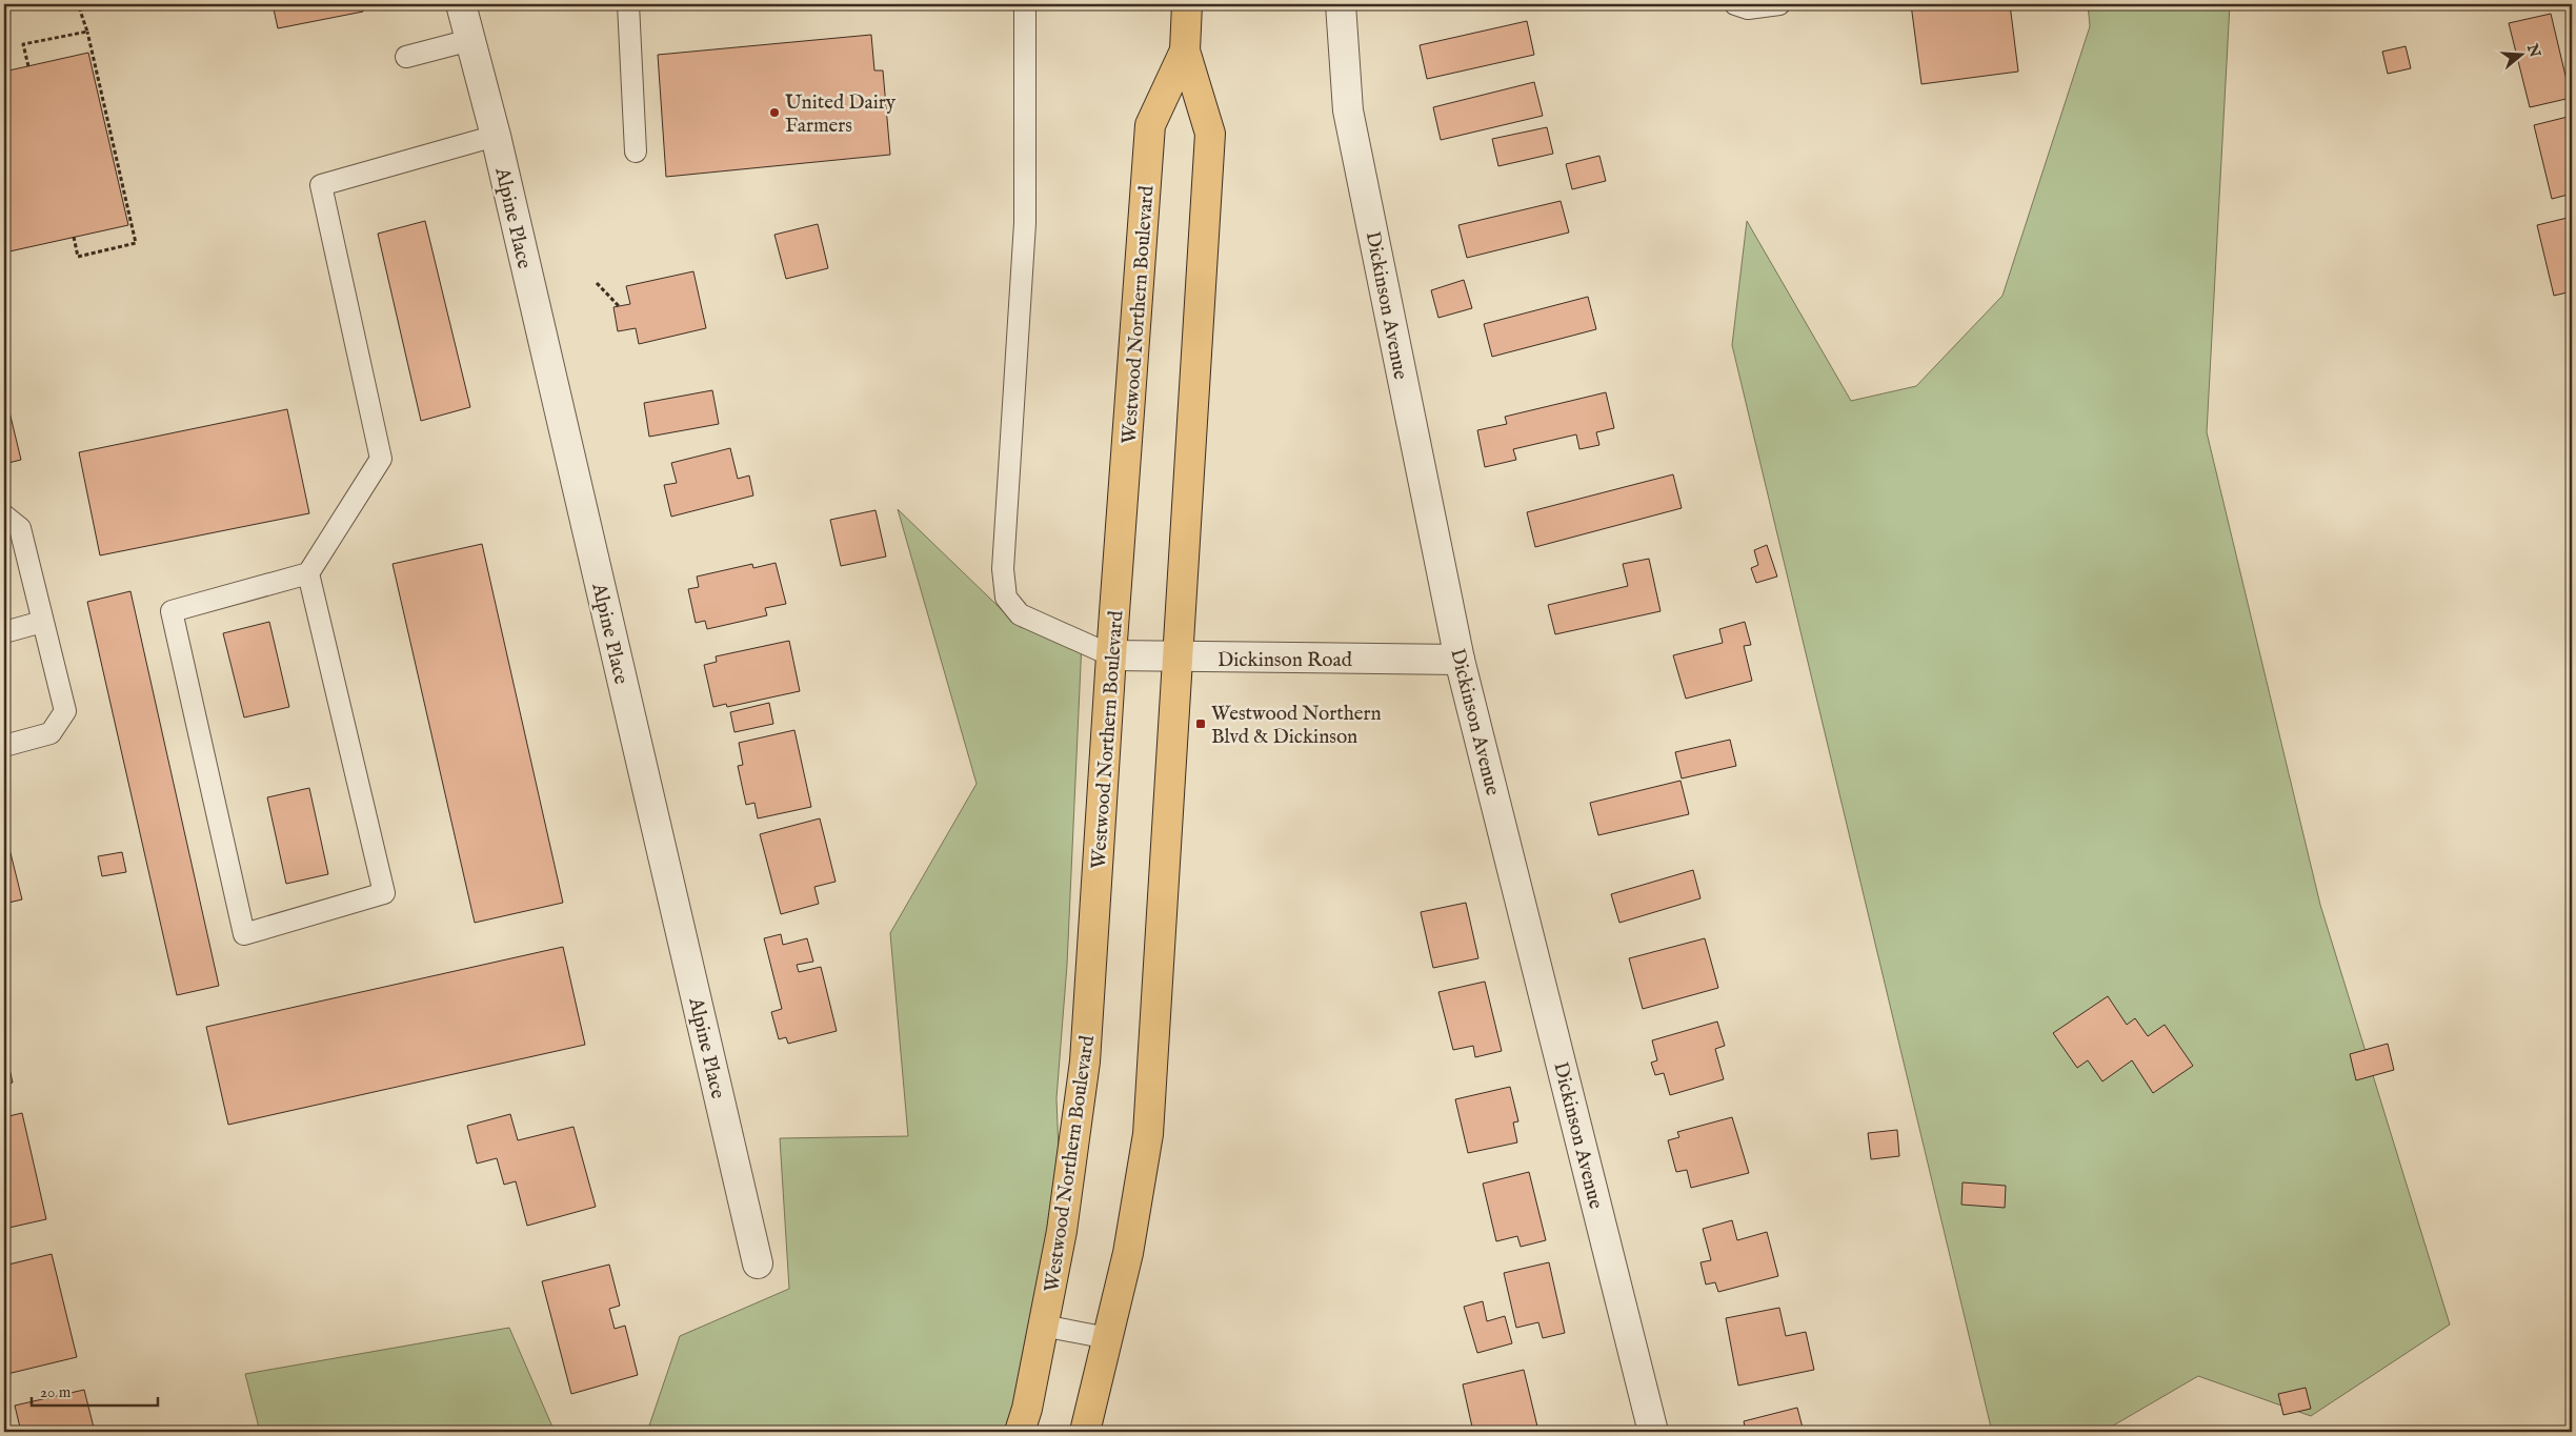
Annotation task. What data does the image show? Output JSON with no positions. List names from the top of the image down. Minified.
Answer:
{"streets":{"main road":["Westwood Northern Boulevard"],"street":["Alpine Place","Dickinson Avenue","Dickinson Road"]},"crossings":[["Dickinson Avenue","Dickinson Road"],["Westwood Northern Boulevard","Dickinson Road"]],"places":{"other":["United Dairy Farmers"],"transit":["Westwood Northern Blvd & Dickinson"]},"scale_bar":"20 m","north":"right"}
